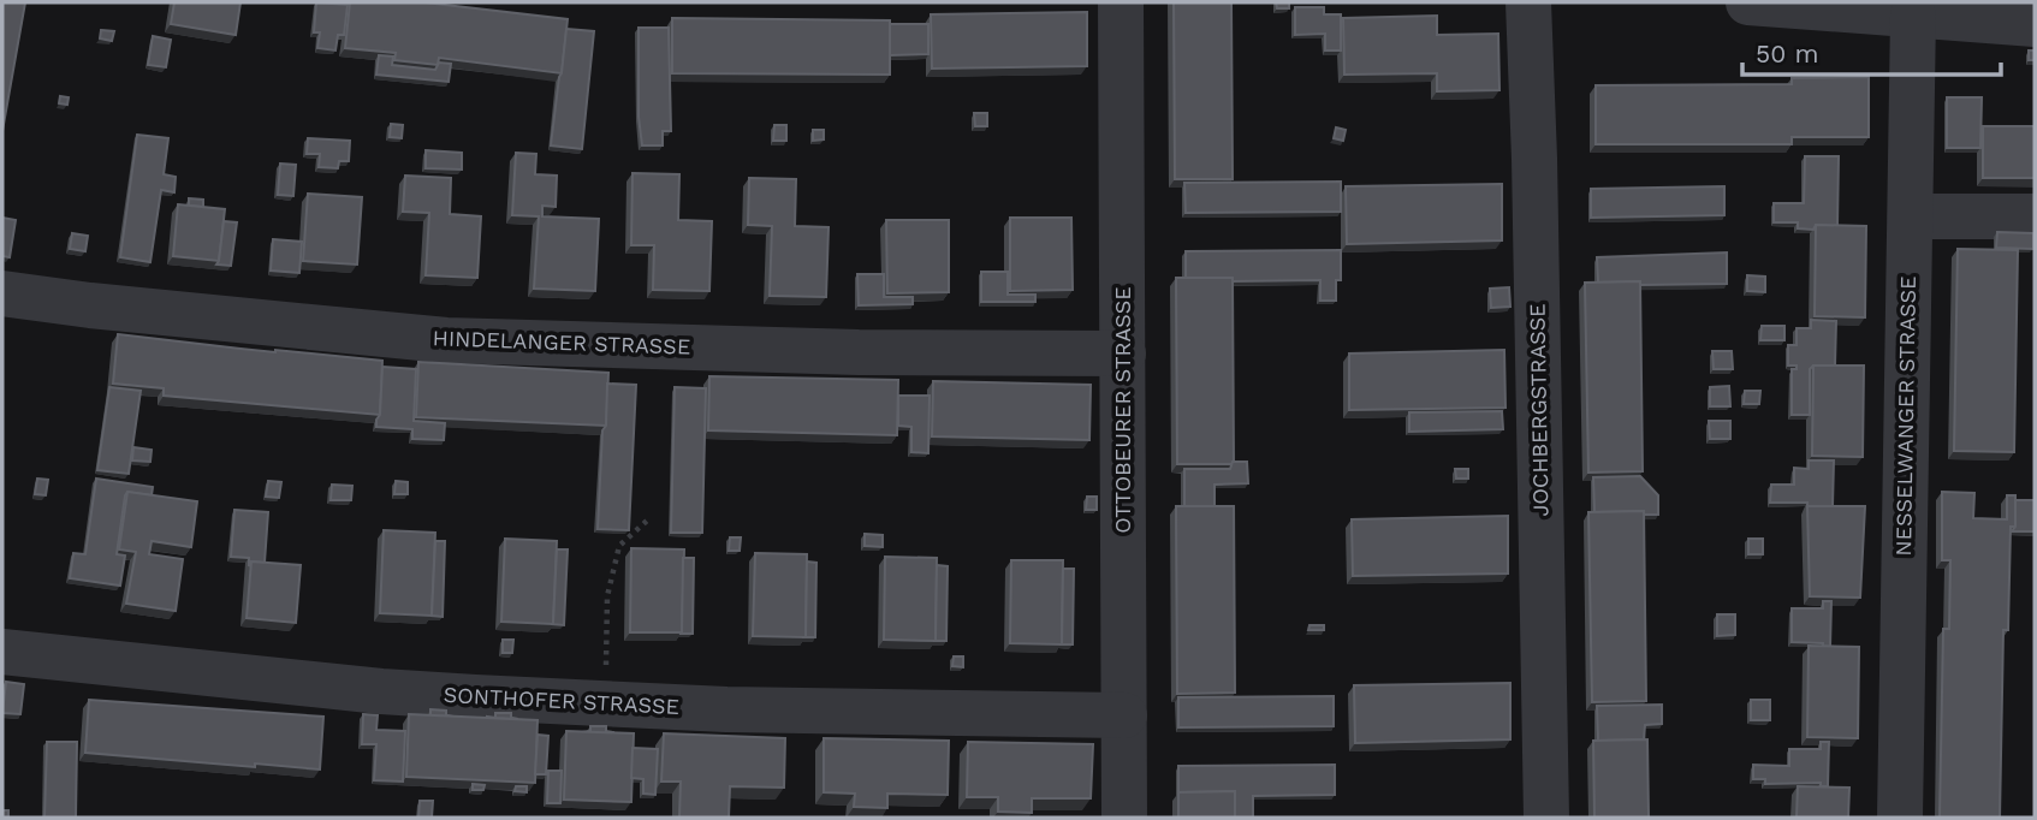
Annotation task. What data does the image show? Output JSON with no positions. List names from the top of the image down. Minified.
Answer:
{"streets":{"street":["HINDELANGER STRASSE","OTTOBEURER STRASSE","JOCHBERGSTRASSE","NESSELWANGER STRASSE","SONTHOFER STRASSE"]},"crossings":[["HINDELANGER STRASSE","OTTOBEURER STRASSE"],["OTTOBEURER STRASSE","SONTHOFER STRASSE"]],"scale_bar":"50 m"}
